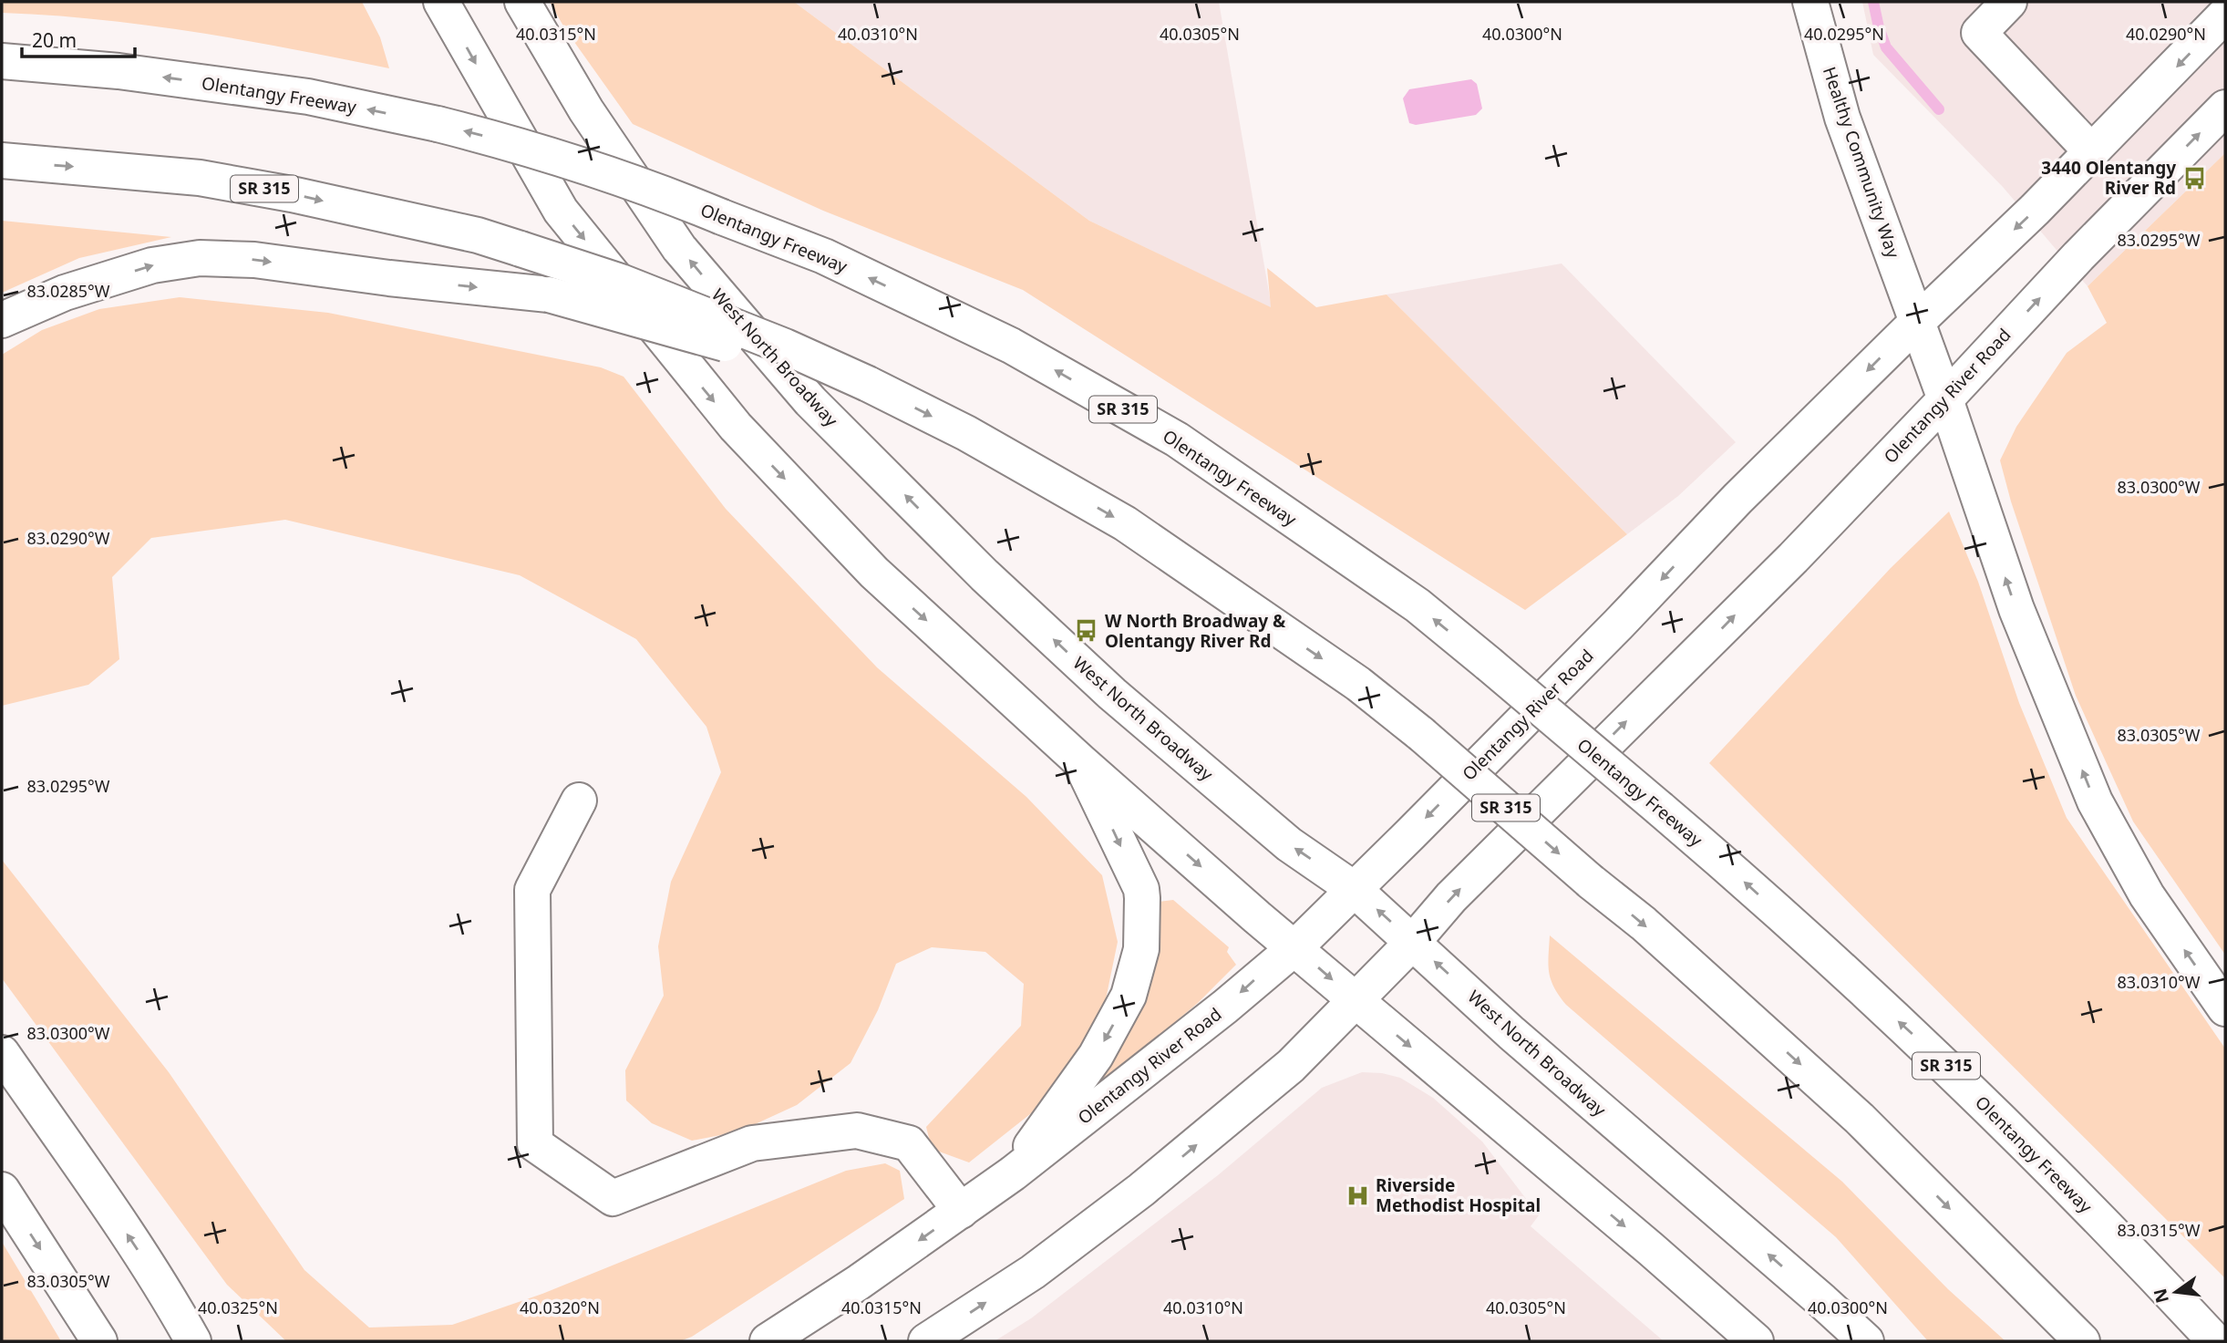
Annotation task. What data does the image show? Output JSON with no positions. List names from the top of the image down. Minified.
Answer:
{"streets":{"main road":["Olentangy Freeway","Healthy Community Way","SR 315","West North Broadway","Olentangy River Road"]},"crossings":[["Healthy Community Way","Olentangy River Road"],["West North Broadway","Olentangy River Road"]],"one_way":["Healthy Community Way"],"places":{"bus stop":["3440 Olentangy River Rd","W North Broadway & Olentangy River Rd"],"hospital":["Riverside Methodist Hospital"]},"scale_bar":"20 m","north":"left","coordinates":["40.0315°N","40.0310°N","40.0305°N","40.0300°N","40.0290°N","40.0295°N","83.0295°W","83.0285°W","83.0300°W","83.0290°W","83.0305°W","83.0310°W","83.0315°W","40.0325°N","40.0320°N"]}
